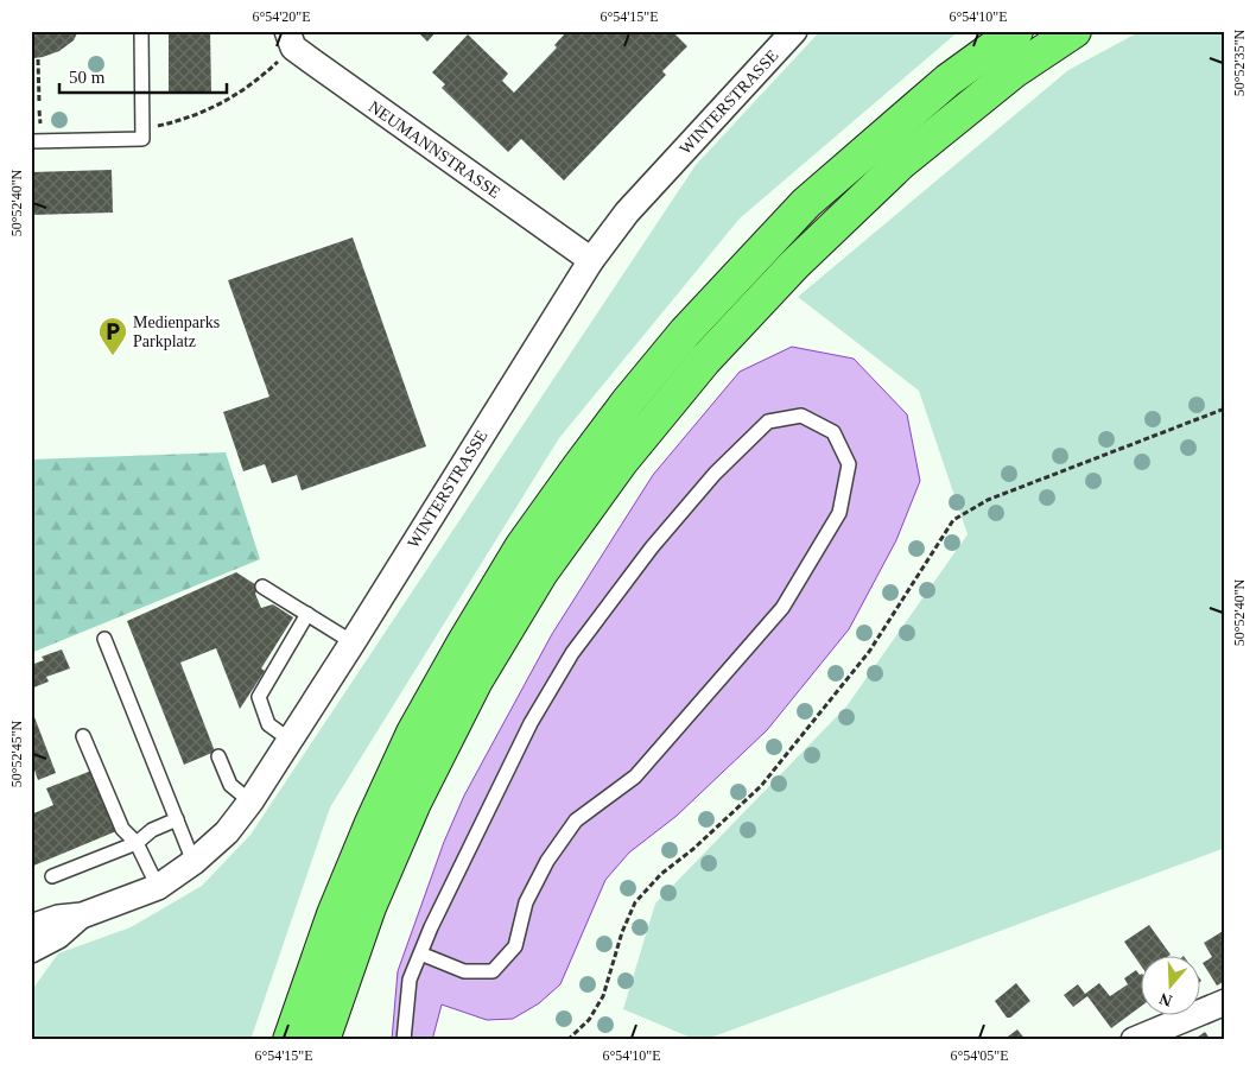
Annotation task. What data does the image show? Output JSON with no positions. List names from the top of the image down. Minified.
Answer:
{"streets":{"street":["WINTERSTRASSE","NEUMANNSTRASSE"]},"crossings":[["WINTERSTRASSE","NEUMANNSTRASSE"]],"places":{"parking":["Medienparks Parkplatz"]},"scale_bar":"50 m","north":"bottom","coordinates":["6°54'20\"E","6°54'15\"E","6°54'10\"E","50°52'35\"N","50°52'40\"N","50°52'45\"N","6°54'05\"E"]}
